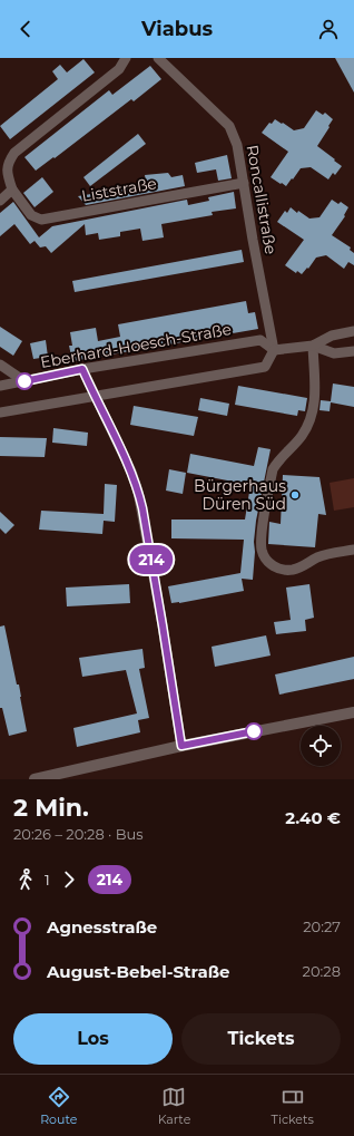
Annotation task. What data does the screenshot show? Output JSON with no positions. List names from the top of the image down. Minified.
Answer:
{"streets":{"street":["Liststraße","Roncallistraße","Eberhard-Hoesch-Straße"]},"crossings":[["Liststraße","Roncallistraße"],["Roncallistraße","Eberhard-Hoesch-Straße"]],"places":["Bürgerhaus Düren Süd"],"lines":["bus line 214"],"page":{"header":"Viabus","on_map":"214","heading":["2 Min.","20:26 – 20:28 · Bus","2.40 €"],"legs":["1","214"],"list":[{"name":"Agnesstraße","value":"20:27"},{"name":"August-Bebel-Straße","value":"20:28"}],"buttons":["Los","Tickets"],"tabs":["Route","Karte","Tickets"]}}
